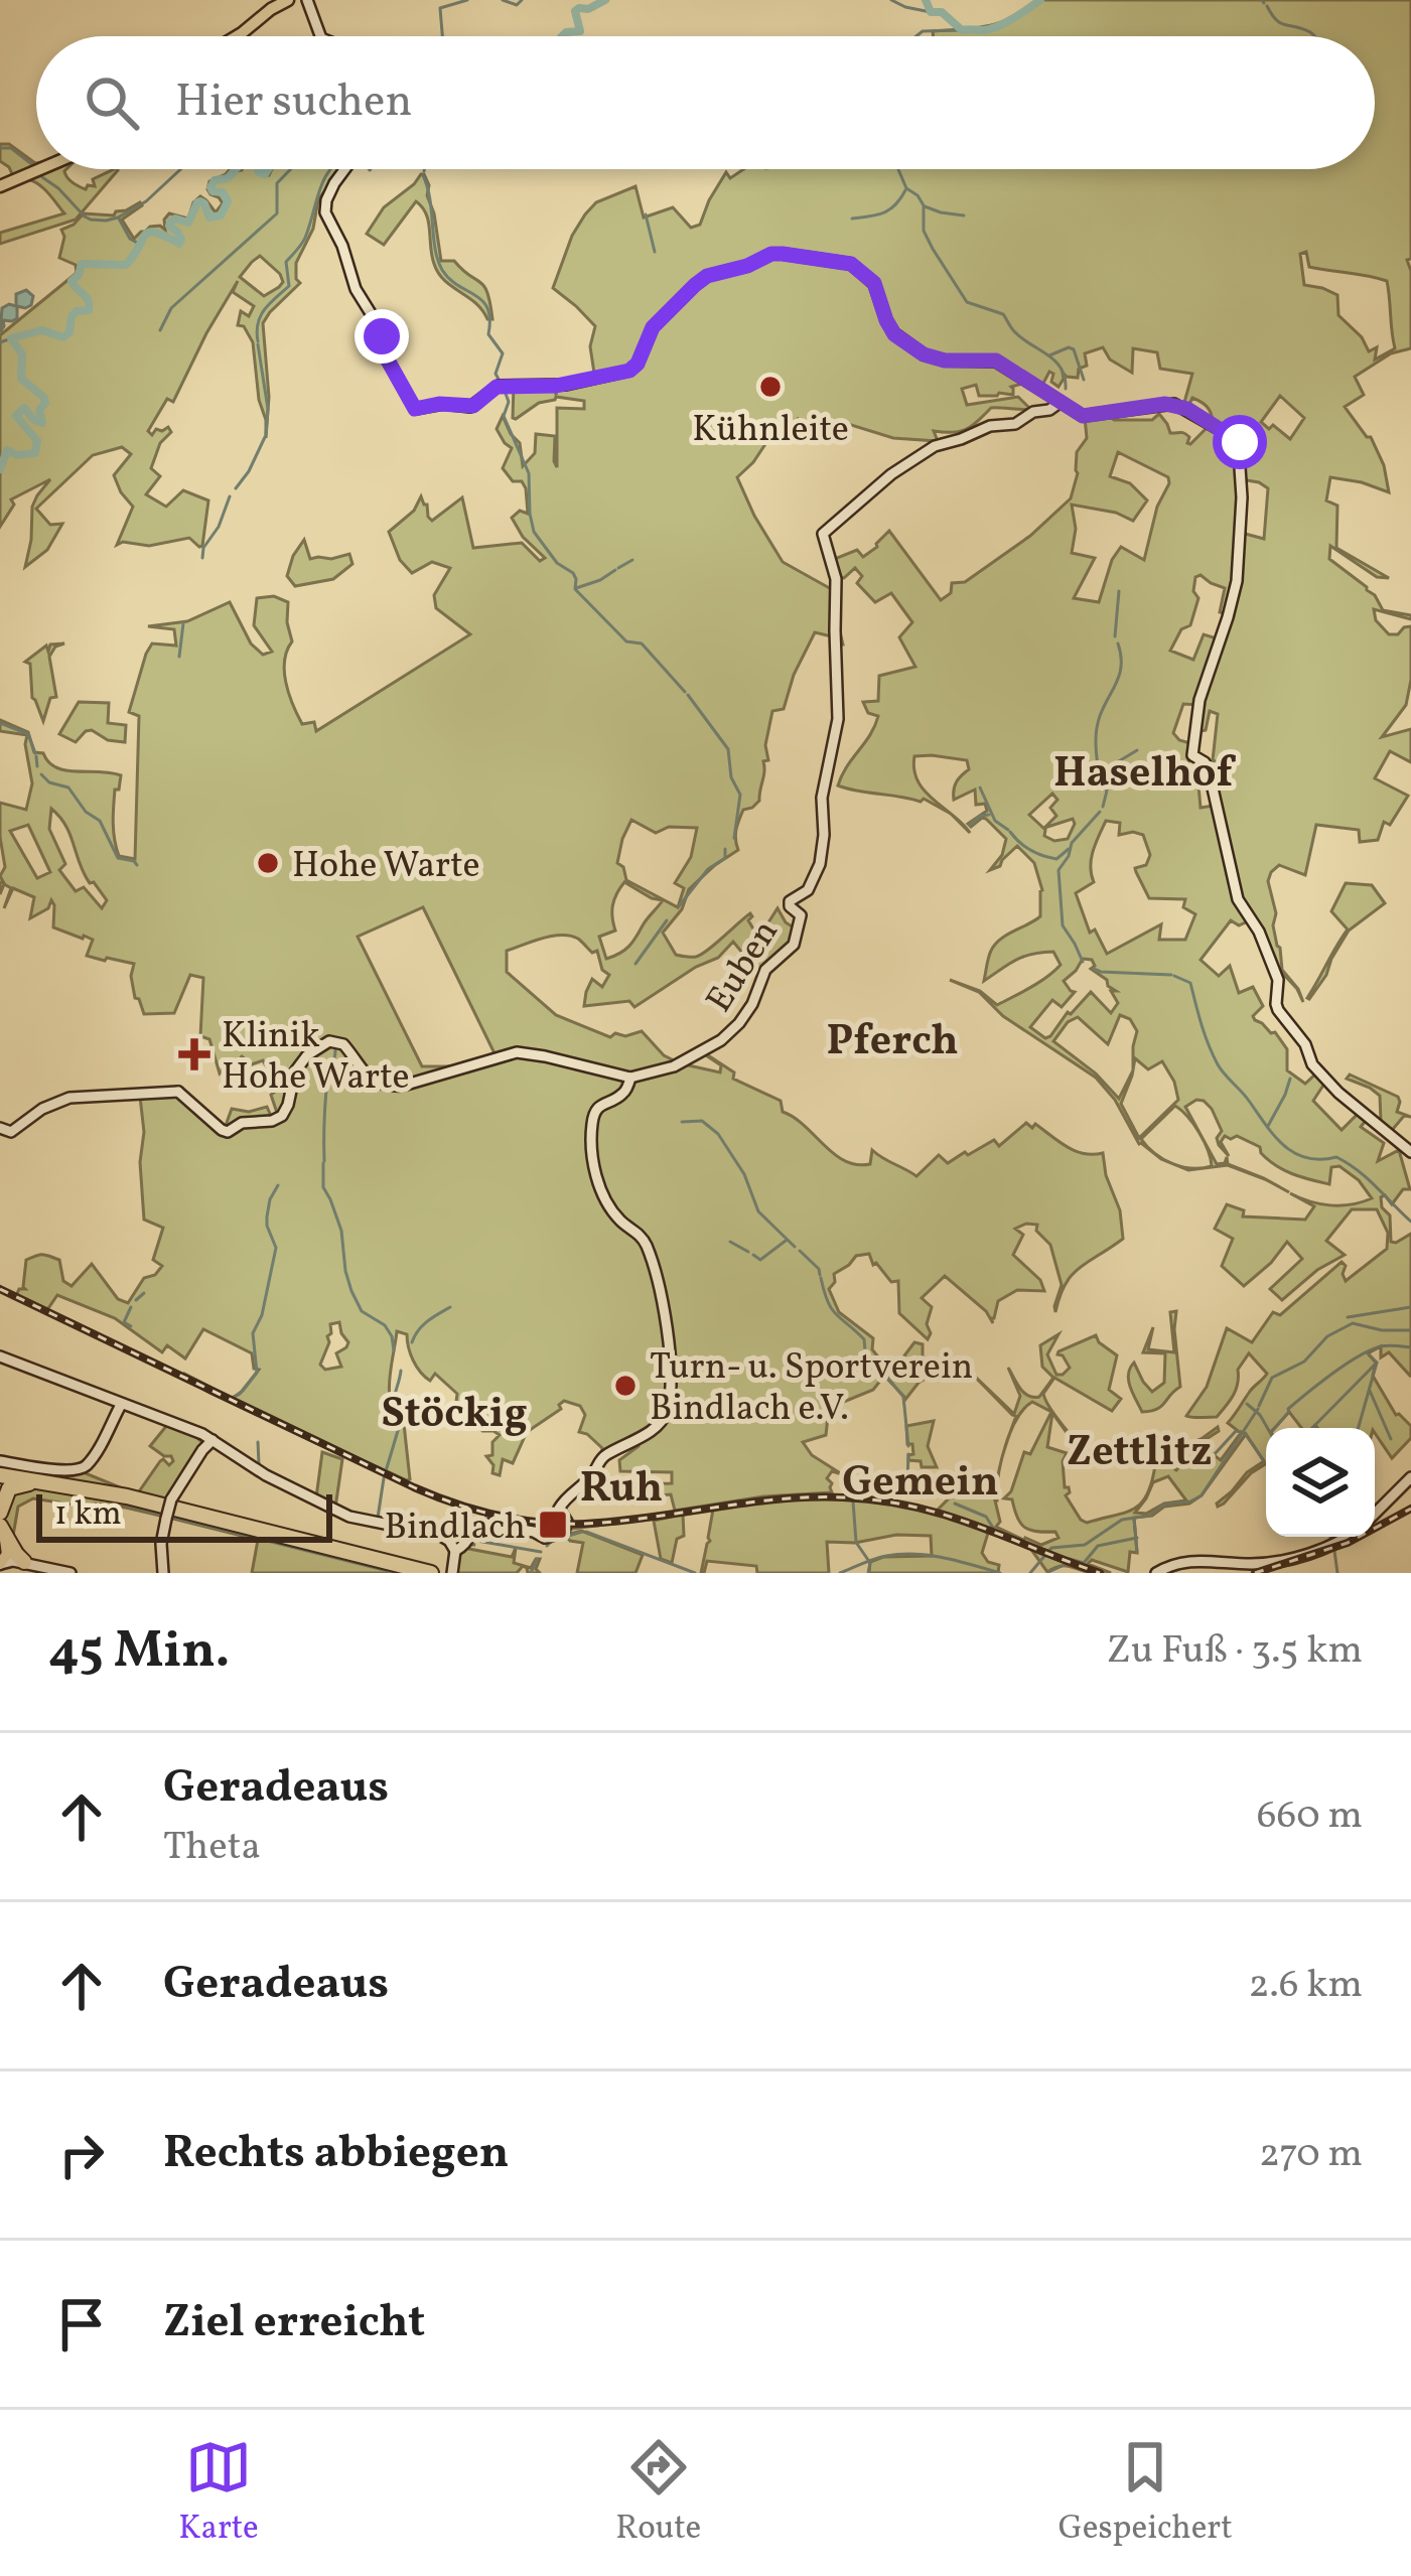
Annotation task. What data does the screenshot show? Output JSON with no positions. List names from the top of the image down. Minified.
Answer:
{"streets":{"street":["Euben"]},"districts":["Haselhof","Pferch","Stöckig","Zettlitz","Gemein","Ruh"],"places":{"other":["Kühnleite","Hohe Warte","Turn- u. Sportverein Bindlach e.V."],"health":["Klinik Hohe Warte"],"transit":["Bindlach"]},"scale_bar":"1 km","page":{"search":"Hier suchen","scale":"1 km","heading":["45 Min.","Zu Fuß · 3.5 km"],"list":[["Geradeaus","Theta","660 m"],["Geradeaus","2.6 km"],["Rechts abbiegen","270 m"],"Ziel erreicht"],"nav":["Karte","Route","Gespeichert"]}}
